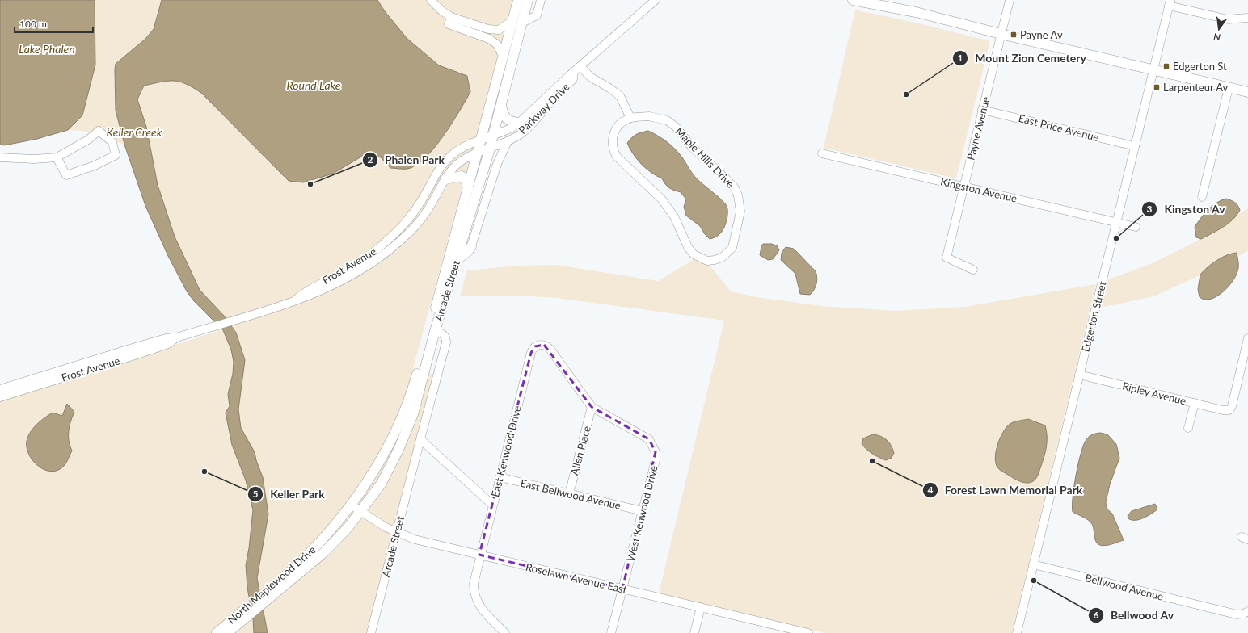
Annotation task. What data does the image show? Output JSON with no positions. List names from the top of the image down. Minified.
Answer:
{"streets":{"main road":["Arcade Street","North Maplewood Drive"],"street":["Parkway Drive","East Price Avenue","Payne Avenue","Maple Hills Drive","Kingston Avenue","Frost Avenue","Edgerton Street","Ripley Avenue","Allen Place","East Kenwood Drive","East Bellwood Avenue","West Kenwood Drive","Roselawn Avenue East","Bellwood Avenue"]},"crossings":[["Parkway Drive","Frost Avenue"],["Parkway Drive","Arcade Street"],["East Price Avenue","Payne Avenue"],["East Price Avenue","Edgerton Street"],["Payne Avenue","Kingston Avenue"],["Kingston Avenue","Edgerton Street"],["Frost Avenue","Arcade Street"],["Arcade Street","Roselawn Avenue East"],["Arcade Street","North Maplewood Drive"],["Edgerton Street","Ripley Avenue"],["Edgerton Street","Bellwood Avenue"],["Allen Place","East Kenwood Drive"],["Allen Place","East Bellwood Avenue"],["Allen Place","West Kenwood Drive"],["East Kenwood Drive","East Bellwood Avenue"],["East Kenwood Drive","West Kenwood Drive"],["East Kenwood Drive","Roselawn Avenue East"],["East Bellwood Avenue","West Kenwood Drive"],["West Kenwood Drive","Roselawn Avenue East"],["Roselawn Avenue East","North Maplewood Drive"]],"water":["Lake Phalen","Round Lake","Keller Creek"],"places":{"transit":["Payne Av","Edgerton St","Larpenteur Av"],"other":["Mount Zion Cemetery","Phalen Park","Kingston Av","Forest Lawn Memorial Park","Keller Park","Bellwood Av"]},"scale_bar":"100 m","north":"bottom"}
